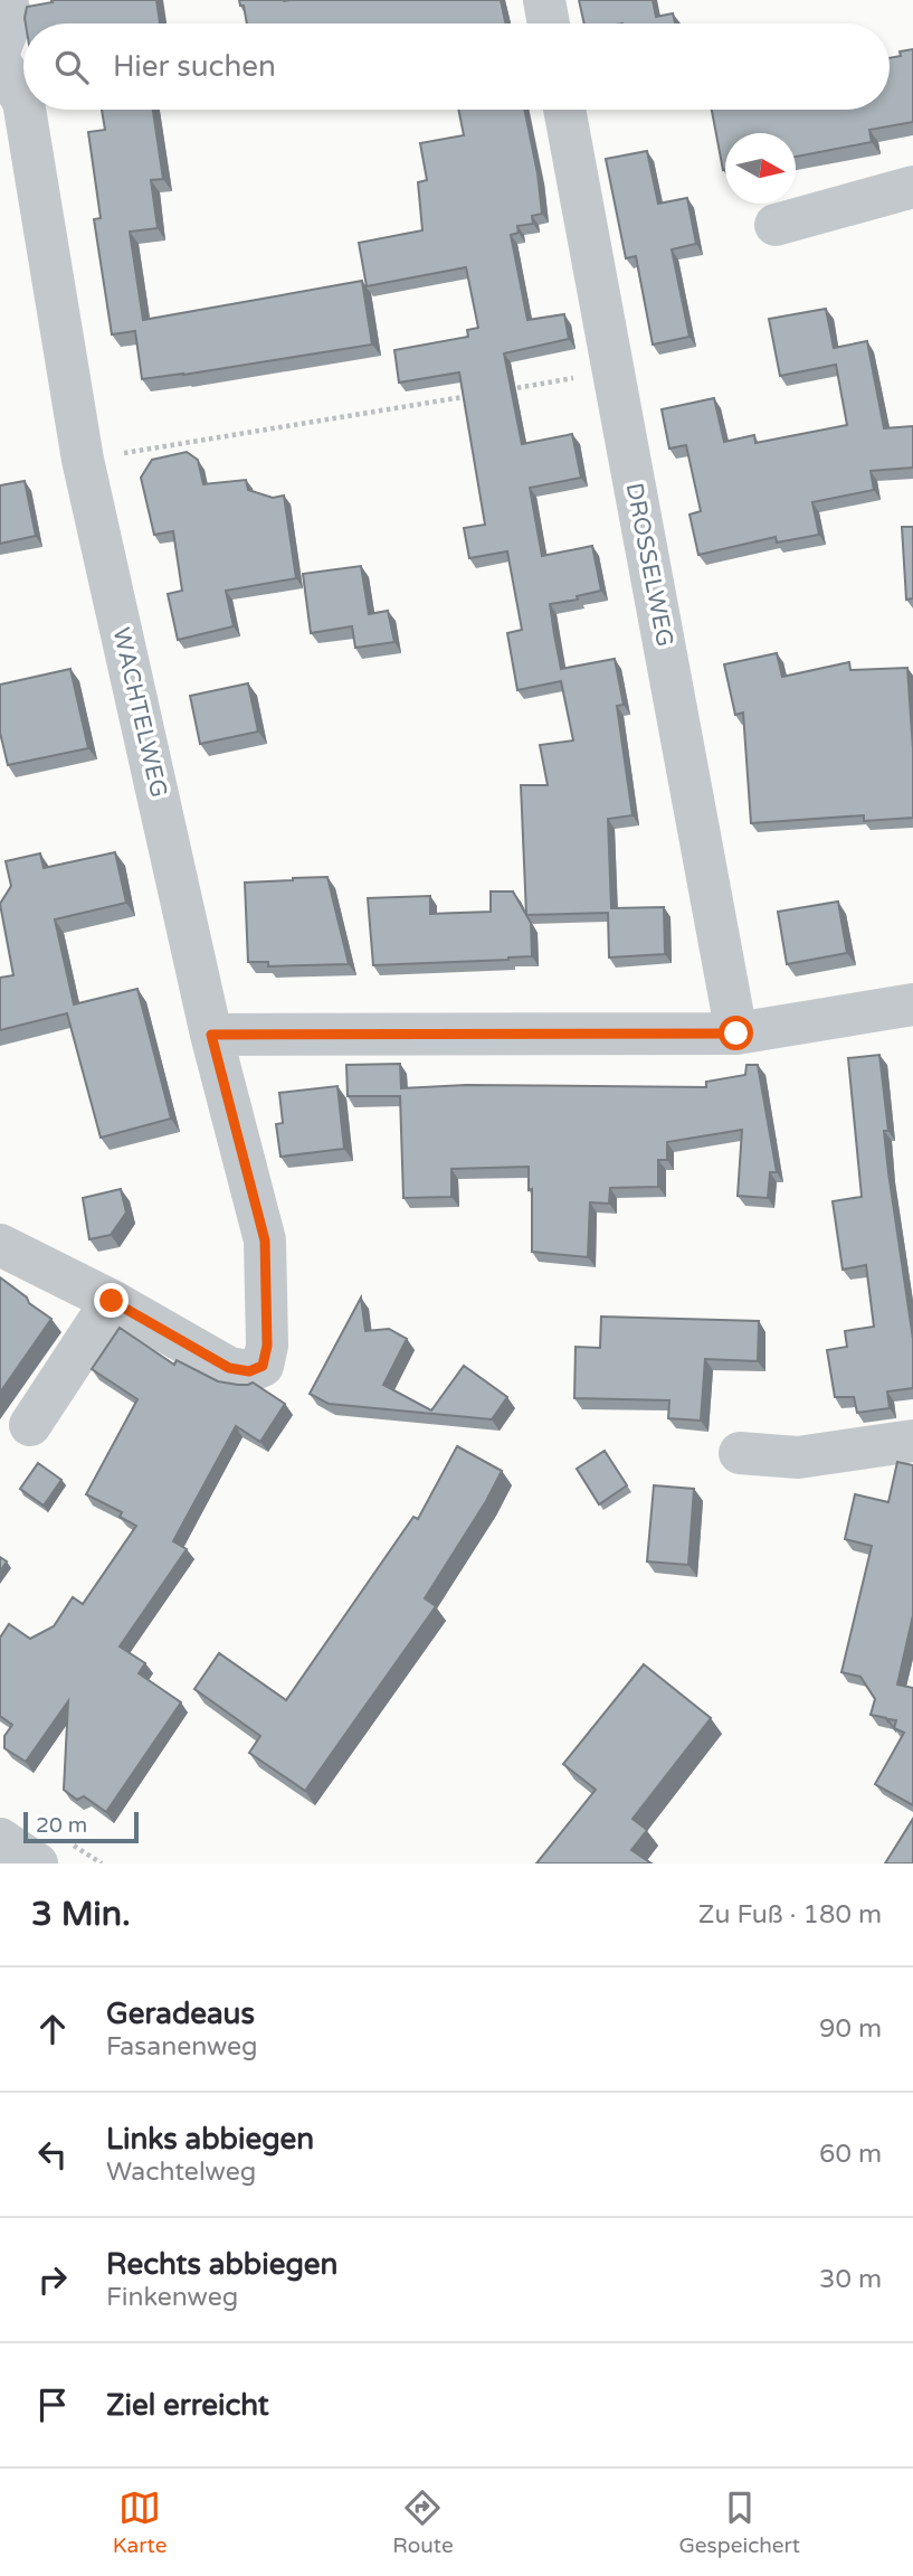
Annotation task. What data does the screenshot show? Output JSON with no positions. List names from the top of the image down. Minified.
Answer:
{"streets":{"street":["DROSSELWEG","WACHTELWEG"]},"scale_bar":"20 m","north":"right","page":{"search":"Hier suchen","scale":"20 m","heading":["3 Min.","Zu Fuß · 180 m"],"list":[["Geradeaus","Fasanenweg","90 m"],["Links abbiegen","Wachtelweg","60 m"],["Rechts abbiegen","Finkenweg","30 m"],"Ziel erreicht"],"nav":["Karte","Route","Gespeichert"]}}
